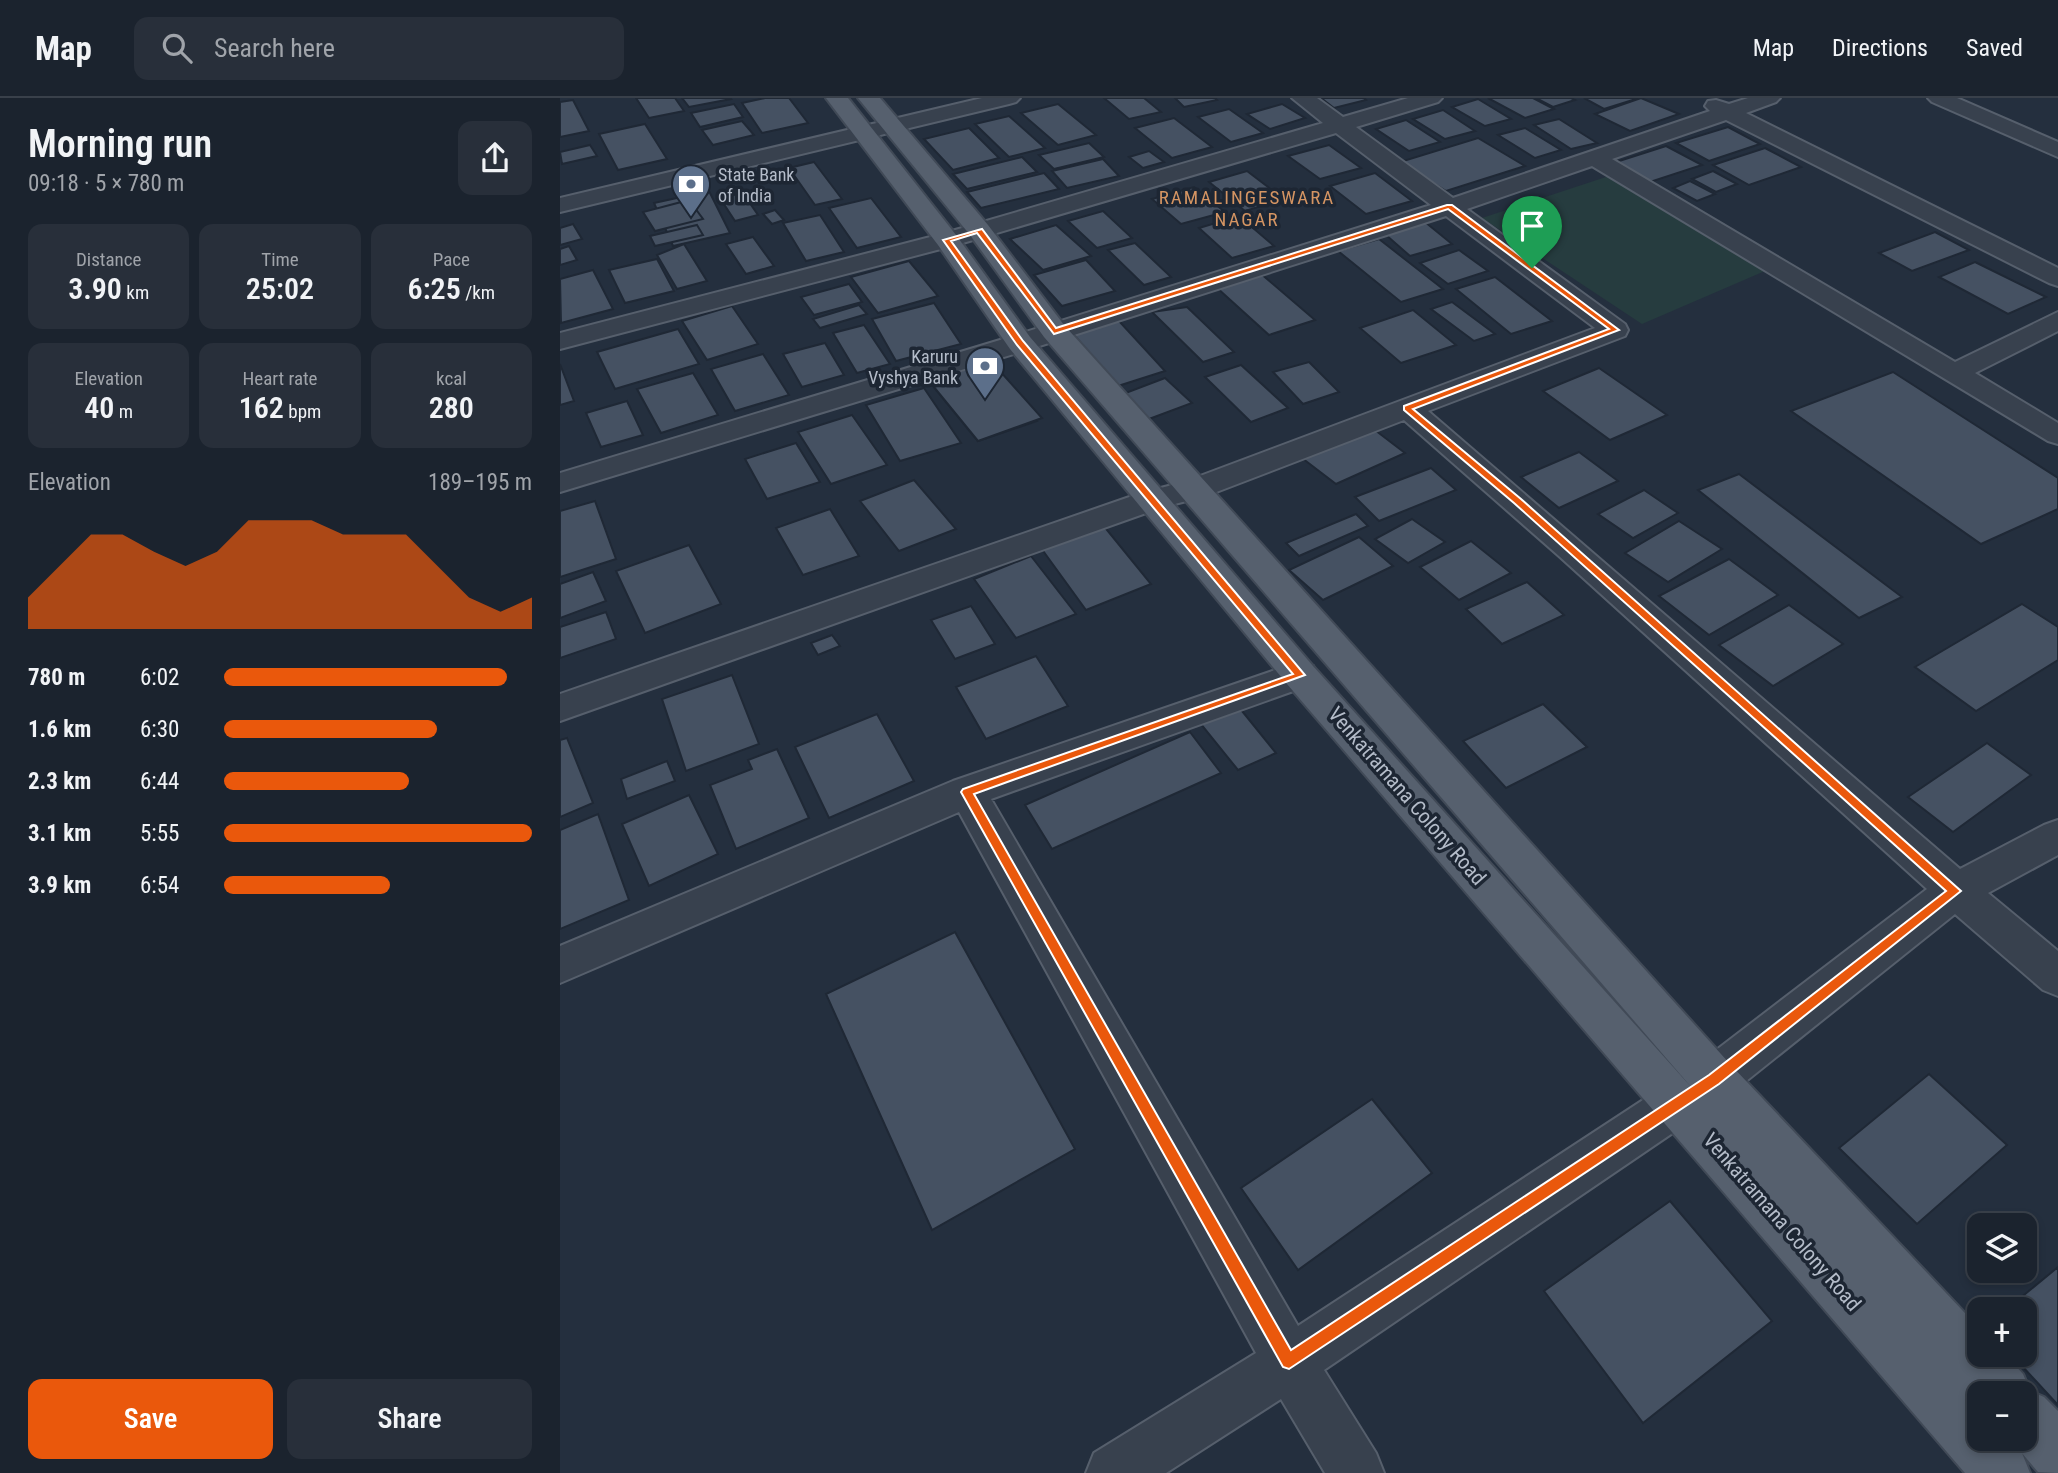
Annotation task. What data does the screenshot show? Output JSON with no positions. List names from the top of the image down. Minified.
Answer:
{"streets":{"main road":["Venkatramana Colony Road"]},"districts":["RAMALINGESWARA NAGAR"],"places":{"bank":["State Bank of India","Karuru Vyshya Bank"]},"page":{"header":"Map","search":"Search here","nav":["Map","Directions","Saved"],"heading":["Morning run","09:18 · 5 × 780 m"],"stats":[["Distance","3.90 km"],["Time","25:02"],["Pace","6:25 /km"],["Elevation","40 m"],["Heart rate","162 bpm"],["kcal","280"]],"chart":["Elevation","189–195 m"],"list":[{"name":"780 m","note":"6:02"},{"name":"1.6 km","note":"6:30"},{"name":"2.3 km","note":"6:44"},{"name":"3.1 km","note":"5:55"},{"name":"3.9 km","note":"6:54"}],"map_buttons":["+","−"],"buttons":["Save","Share"]}}
